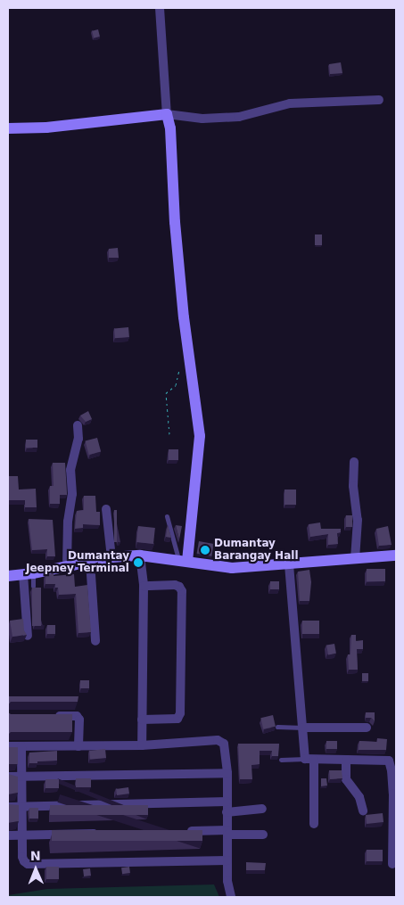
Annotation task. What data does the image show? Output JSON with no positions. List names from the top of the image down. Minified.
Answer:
{"places":["Dumantay Barangay Hall","Dumantay Jeepney Terminal"],"north":"top"}
